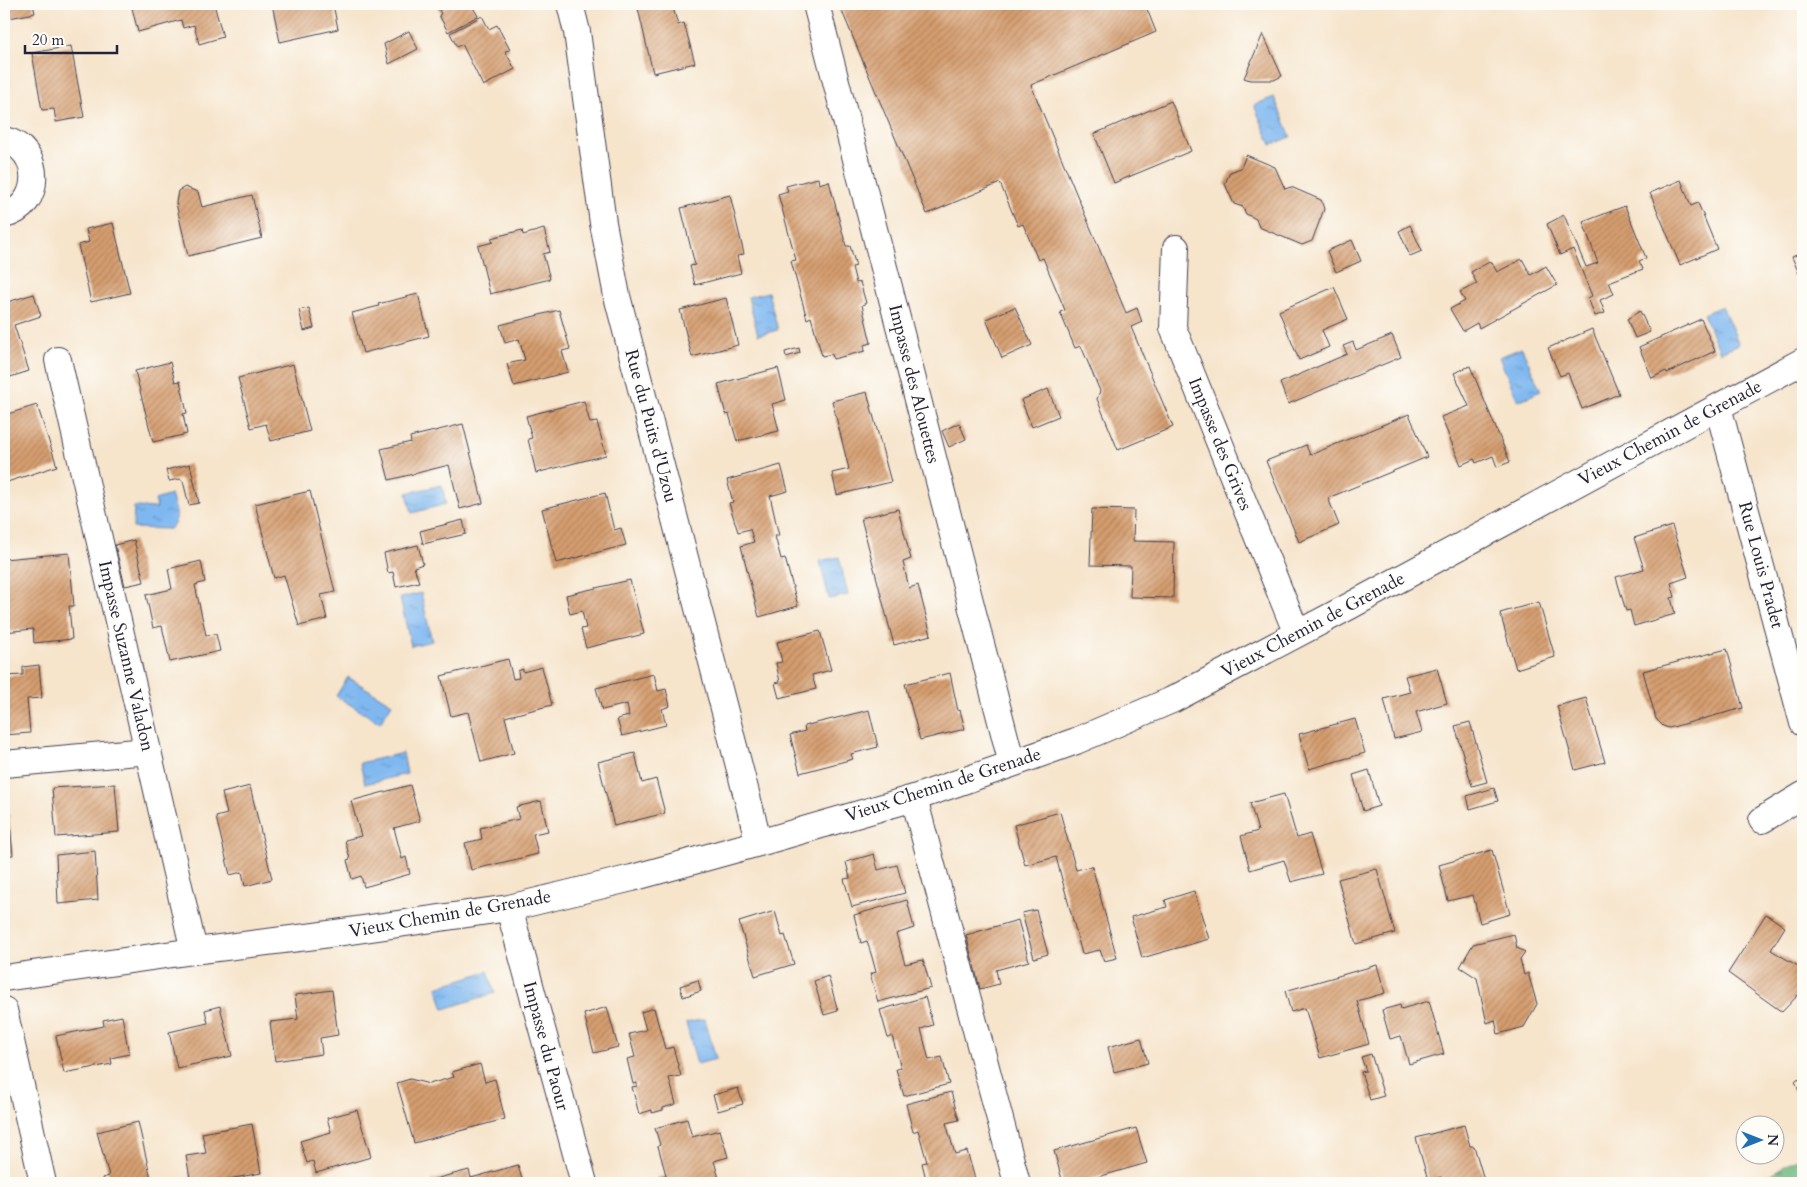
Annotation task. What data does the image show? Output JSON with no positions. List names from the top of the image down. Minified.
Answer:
{"streets":{"street":["Impasse des Alouettes","Rue du Puits d'Uzou","Vieux Chemin de Grenade","Impasse des Grives","Rue Louis Pradet","Impasse Suzanne Valadon","Impasse du Paour"]},"crossings":[["Impasse des Alouettes","Vieux Chemin de Grenade"],["Rue du Puits d'Uzou","Vieux Chemin de Grenade"],["Vieux Chemin de Grenade","Impasse des Grives"],["Vieux Chemin de Grenade","Rue Louis Pradet"],["Vieux Chemin de Grenade","Impasse Suzanne Valadon"],["Vieux Chemin de Grenade","Impasse du Paour"]],"scale_bar":"20 m","north":"right"}
